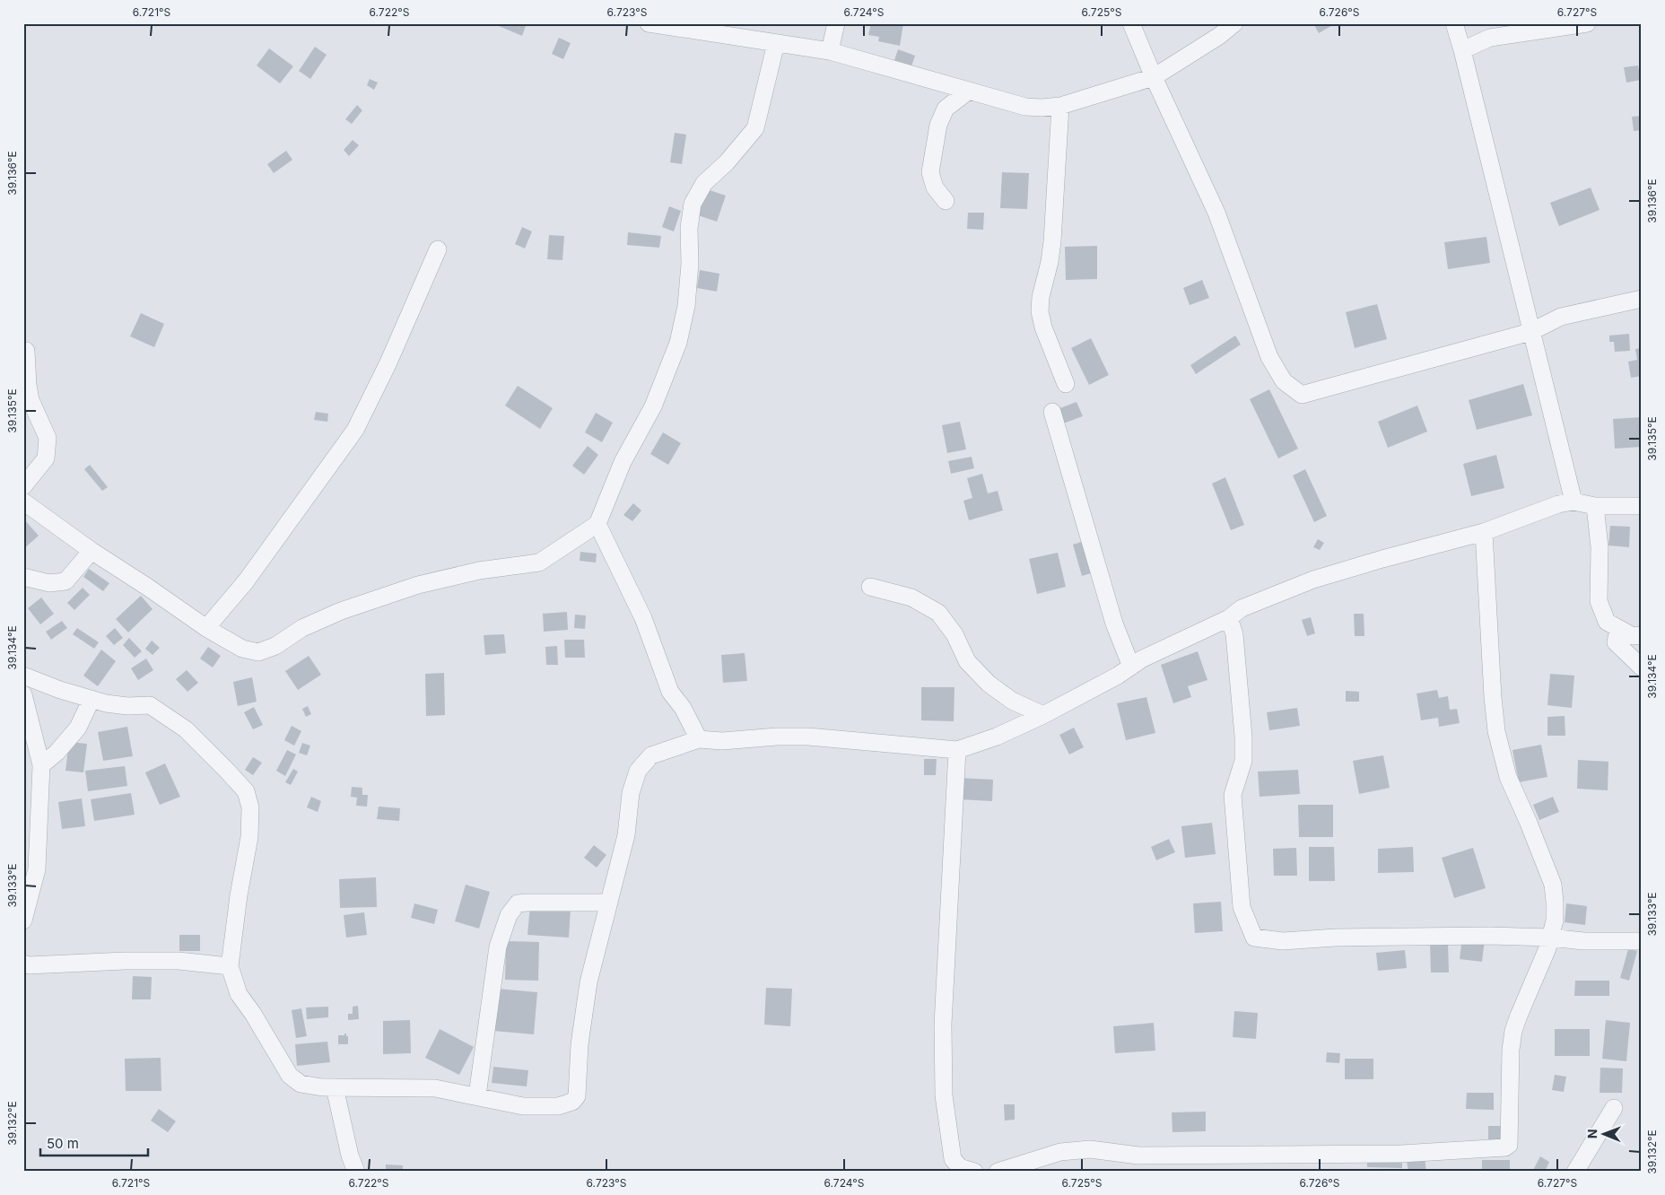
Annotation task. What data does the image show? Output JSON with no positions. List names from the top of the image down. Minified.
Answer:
{"scale_bar":"50 m","north":"left","coordinates":["6.721°S","6.722°S","6.723°S","6.724°S","6.725°S","6.726°S","6.727°S","39.136°E","39.135°E","39.134°E","39.133°E","39.132°E"]}
